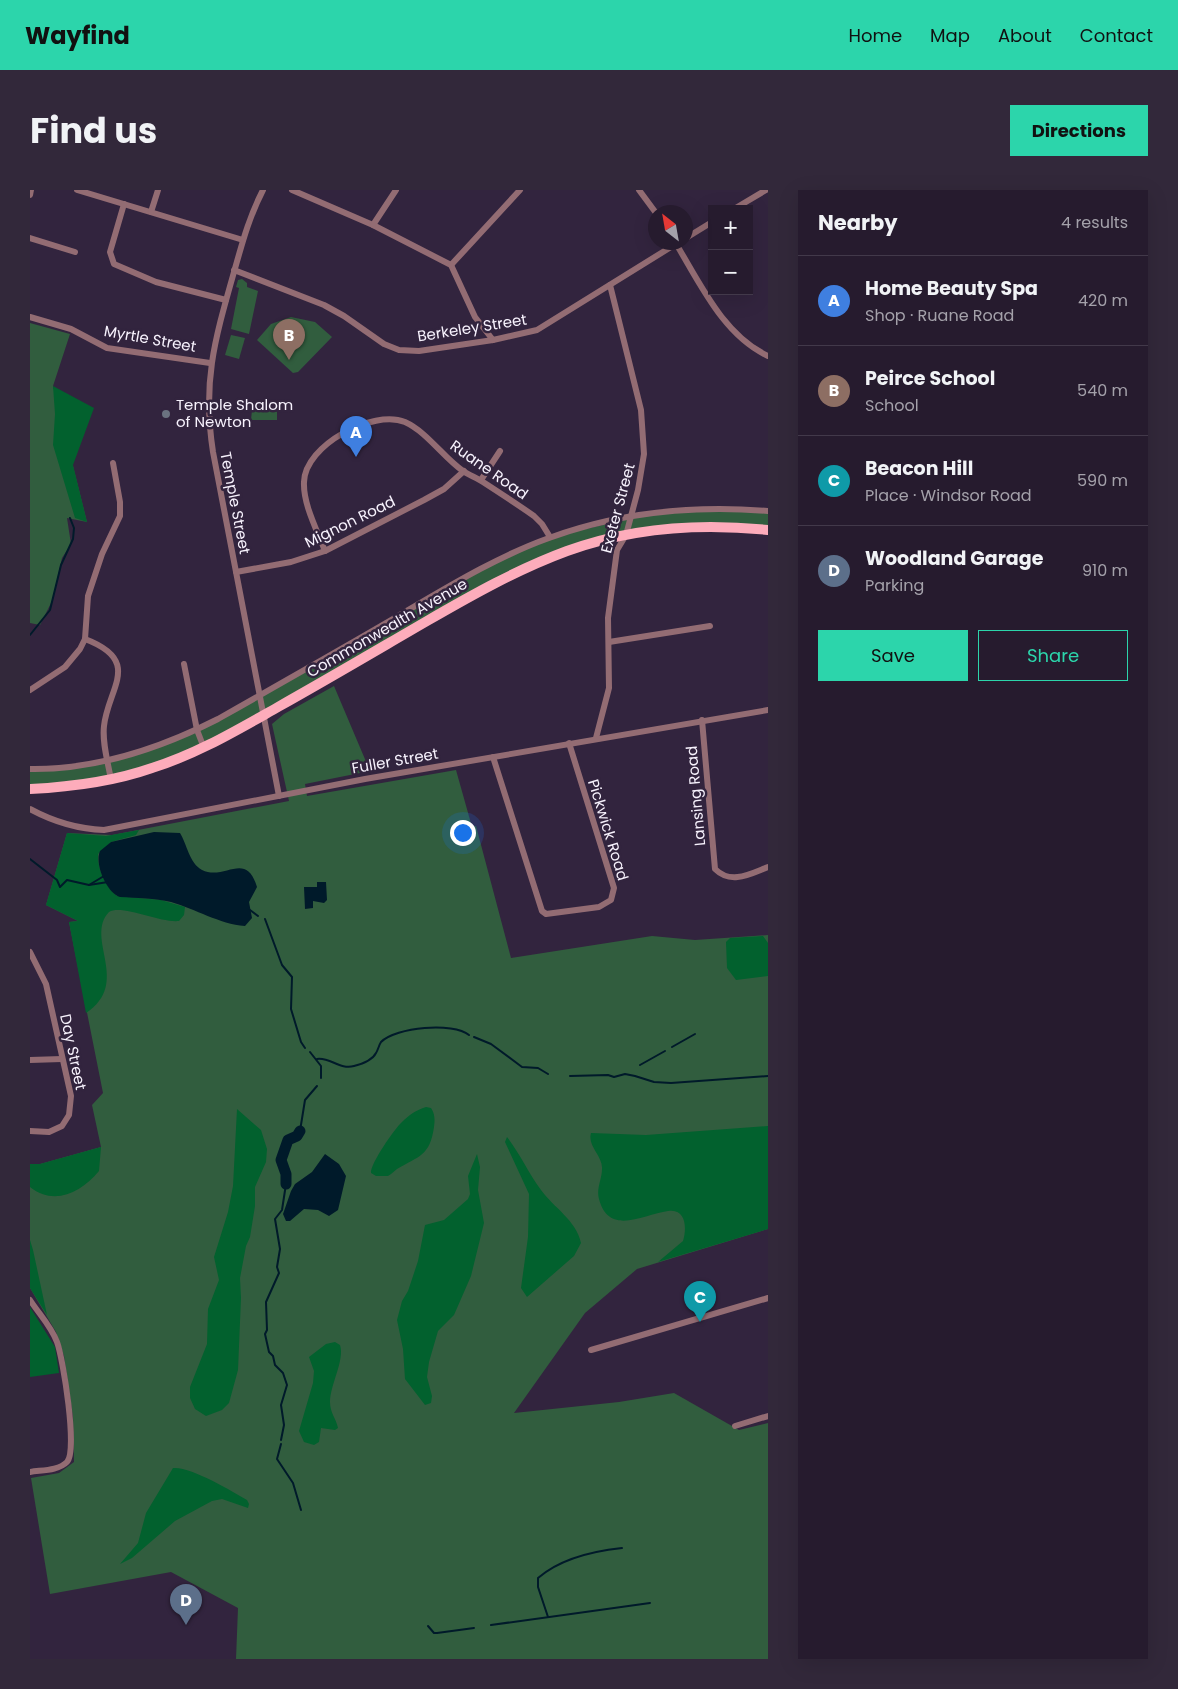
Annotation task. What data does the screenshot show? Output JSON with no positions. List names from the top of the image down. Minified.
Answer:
{"streets":{"main road":["Commonwealth Avenue"],"street":["Berkeley Street","Myrtle Street","Ruane Road","Temple Street","Exeter Street","Mignon Road","Fuller Street","Lansing Road","Pickwick Road","Day Street"]},"crossings":[["Berkeley Street","Temple Street"],["Berkeley Street","Exeter Street"],["Myrtle Street","Temple Street"],["Ruane Road","Mignon Road"],["Ruane Road","Commonwealth Avenue"],["Temple Street","Mignon Road"],["Temple Street","Commonwealth Avenue"],["Temple Street","Fuller Street"],["Exeter Street","Commonwealth Avenue"],["Exeter Street","Fuller Street"],["Fuller Street","Lansing Road"],["Fuller Street","Pickwick Road"]],"places":["Temple Shalom of Newton"],"north":"top left","page":{"header":"Wayfind","nav":["Home","Map","About","Contact"],"title":"Find us","buttons":["Directions",["Save","Share"]],"heading":["Nearby","4 results"],"map_buttons":["+","−"],"list":[{"mark":"A","name":"Home Beauty Spa","note":"Shop · Ruane Road","value":"420 m"},{"mark":"B","name":"Peirce School","note":"School","value":"540 m"},{"mark":"C","name":"Beacon Hill","note":"Place · Windsor Road","value":"590 m"},{"mark":"D","name":"Woodland Garage","note":"Parking","value":"910 m"}],"pins":["B","A","C","D"]}}
